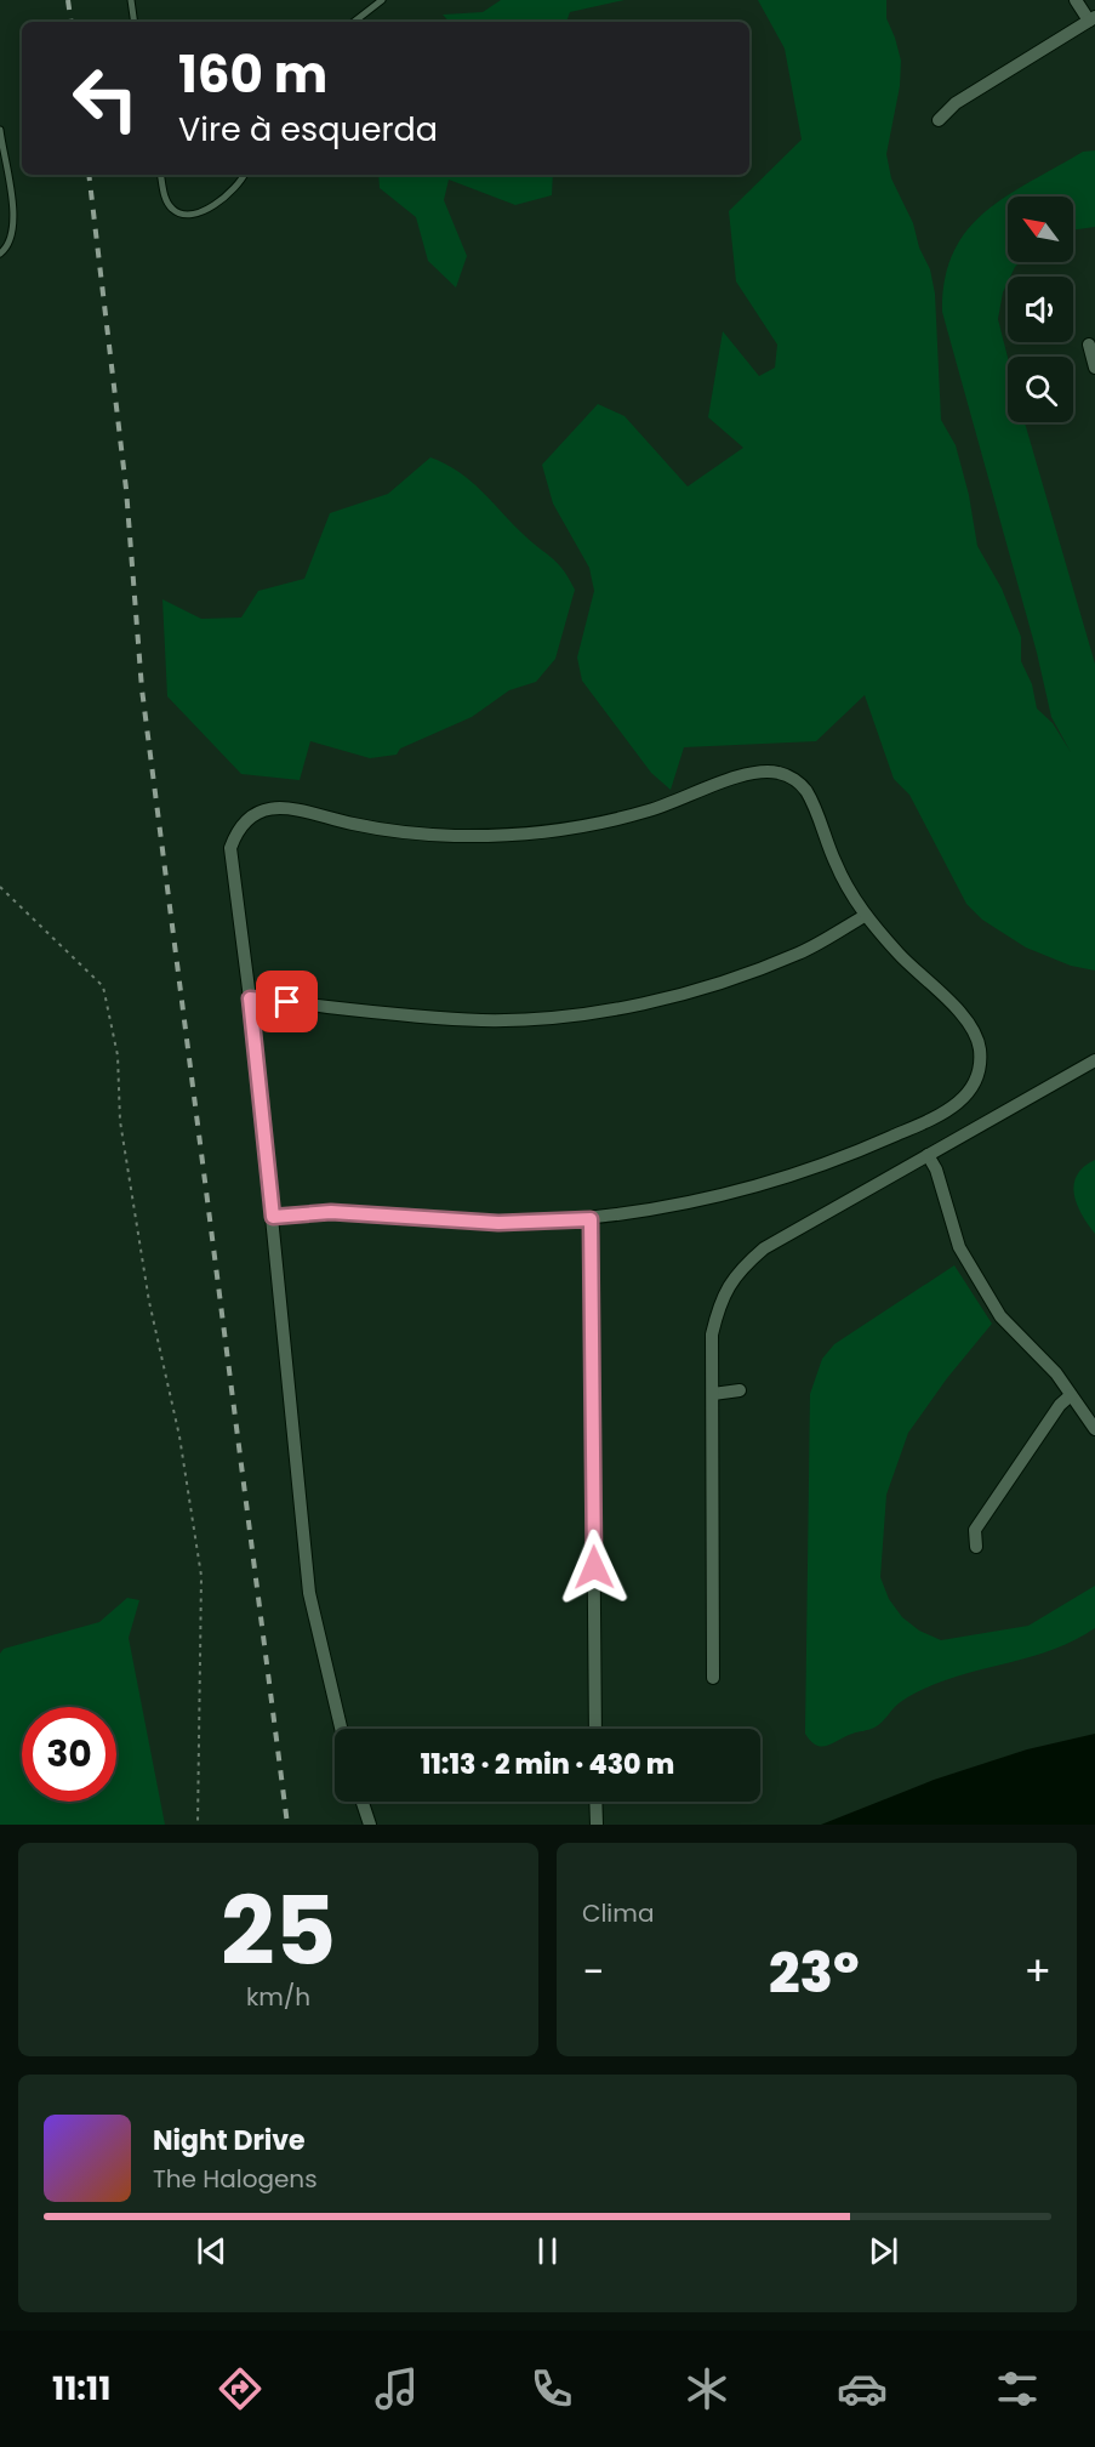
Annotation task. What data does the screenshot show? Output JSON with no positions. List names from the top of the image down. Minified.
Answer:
{"north":"top left","page":{"turn":["160 m","Vire à esquerda"],"limit":"30","trip":"11:13 · 2 min · 430 m","tile":[["25","km/h"],"Clima"],"heat":["−","23°","+"],"song":["Night Drive","The Halogens"],"tabs":"11:11"}}
